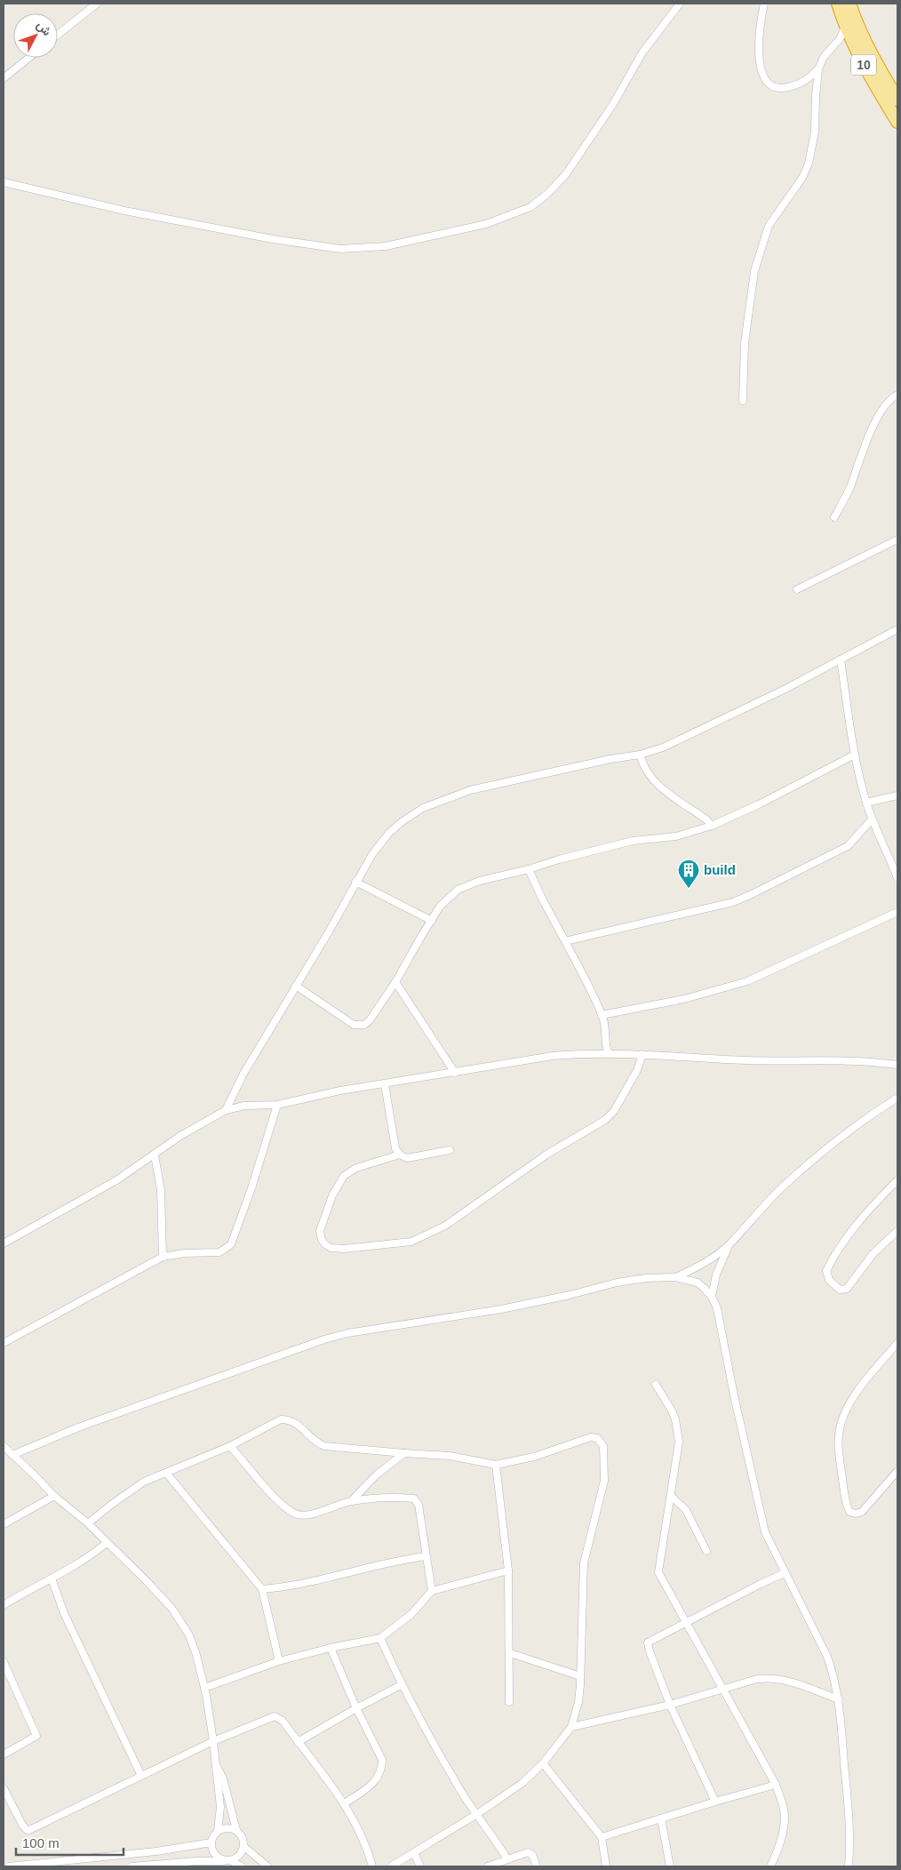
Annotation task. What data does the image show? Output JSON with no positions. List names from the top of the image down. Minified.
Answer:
{"streets":{"highway":["10"]},"places":{"building":["build"]},"scale_bar":"100 m","north":"top right"}
